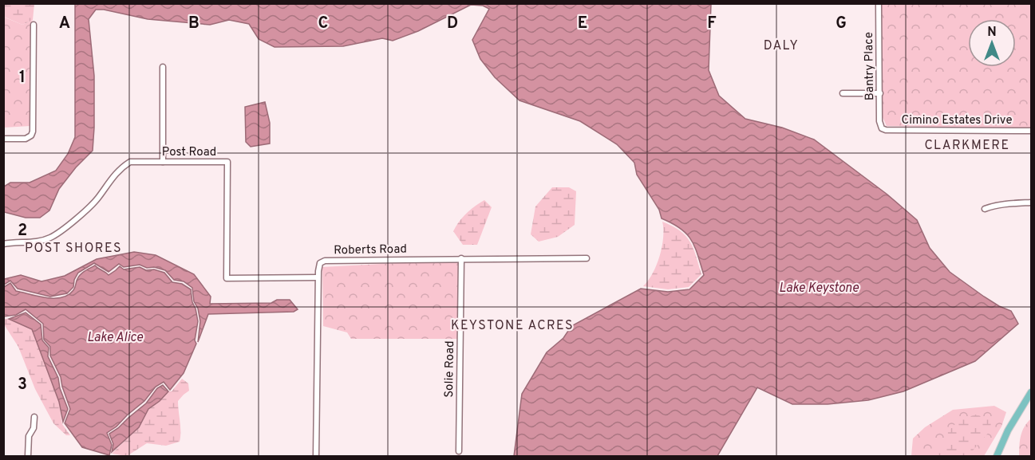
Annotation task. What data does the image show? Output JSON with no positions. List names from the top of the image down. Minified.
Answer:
{"streets":{"street":["Bantry Place","Cimino Estates Drive","Post Road","Roberts Road","Solie Road"]},"crossings":[["Bantry Place","Cimino Estates Drive"],["Post Road","Roberts Road"],["Roberts Road","Solie Road"]],"districts":["DALY","CLARKMERE","POST SHORES","KEYSTONE ACRES"],"water":["Lake Keystone","Lake Alice"],"north":"top","grid":{"columns":["A","B","C","D","E","F","G"],"rows":["1","2","3"]}}
